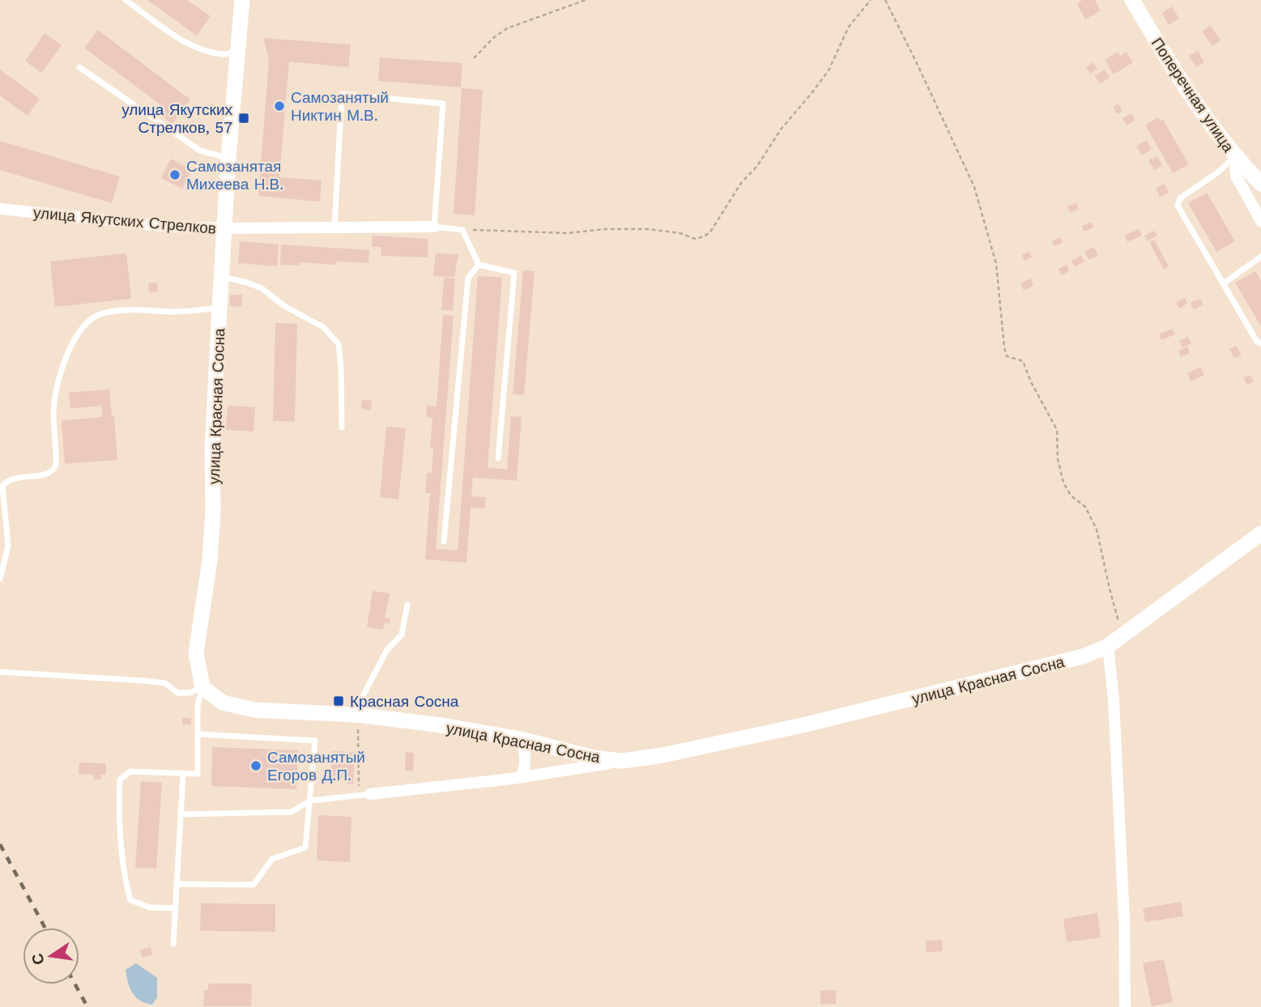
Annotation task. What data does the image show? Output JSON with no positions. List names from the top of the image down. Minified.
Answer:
{"streets":{"street":["Поперечная улица","улица Якутских Стрелков","улица Красная Сосна"]},"crossings":[["улица Якутских Стрелков","улица Красная Сосна"]],"places":{"other":["Самозанятый Никтин М.В.","Самозанятая Михеева Н.В.","Самозанятый Егоров Д.П."],"transit":["улица Якутских Стрелков, 57","Красная Сосна"]},"north":"left"}
